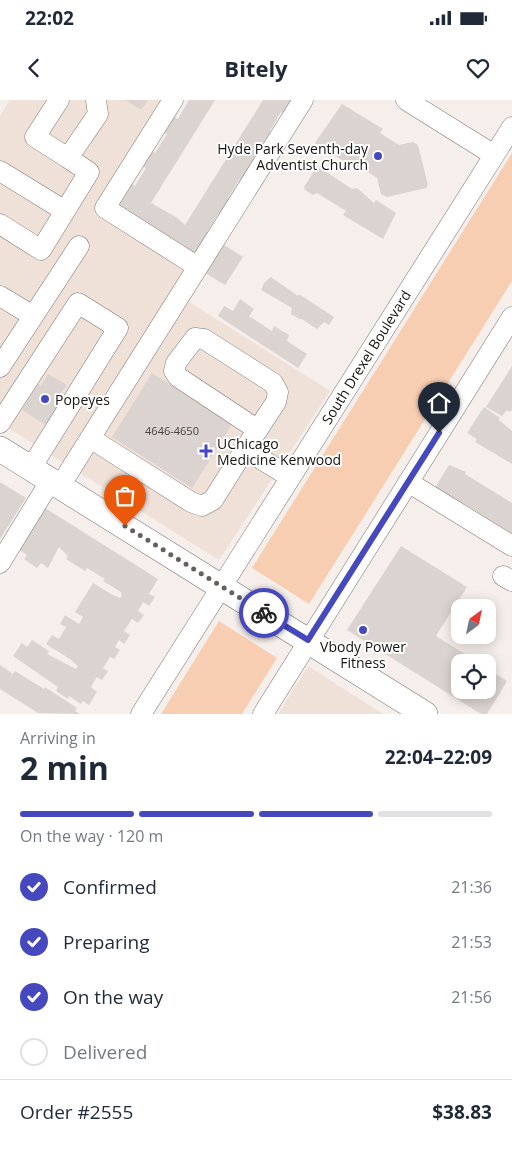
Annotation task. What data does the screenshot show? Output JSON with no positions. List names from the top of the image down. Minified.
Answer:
{"streets":{"street":["South Drexel Boulevard"]},"places":{"other":["Hyde Park Seventh-day Adventist Church","Popeyes","Vbody Power Fitness"],"health":["UChicago Medicine Kenwood"]},"house_numbers":["4646-4650"],"north":"top right","page":{"status":"22:02","header":"Bitely","heading":["2 min","Arriving in","22:04–22:09"],"panel":["Order #2555","$38.83"],"bar":"On the way · 120 m","list":[["Confirmed","21:36"],["Preparing","21:53"],["On the way","21:56"],"Delivered"]}}
